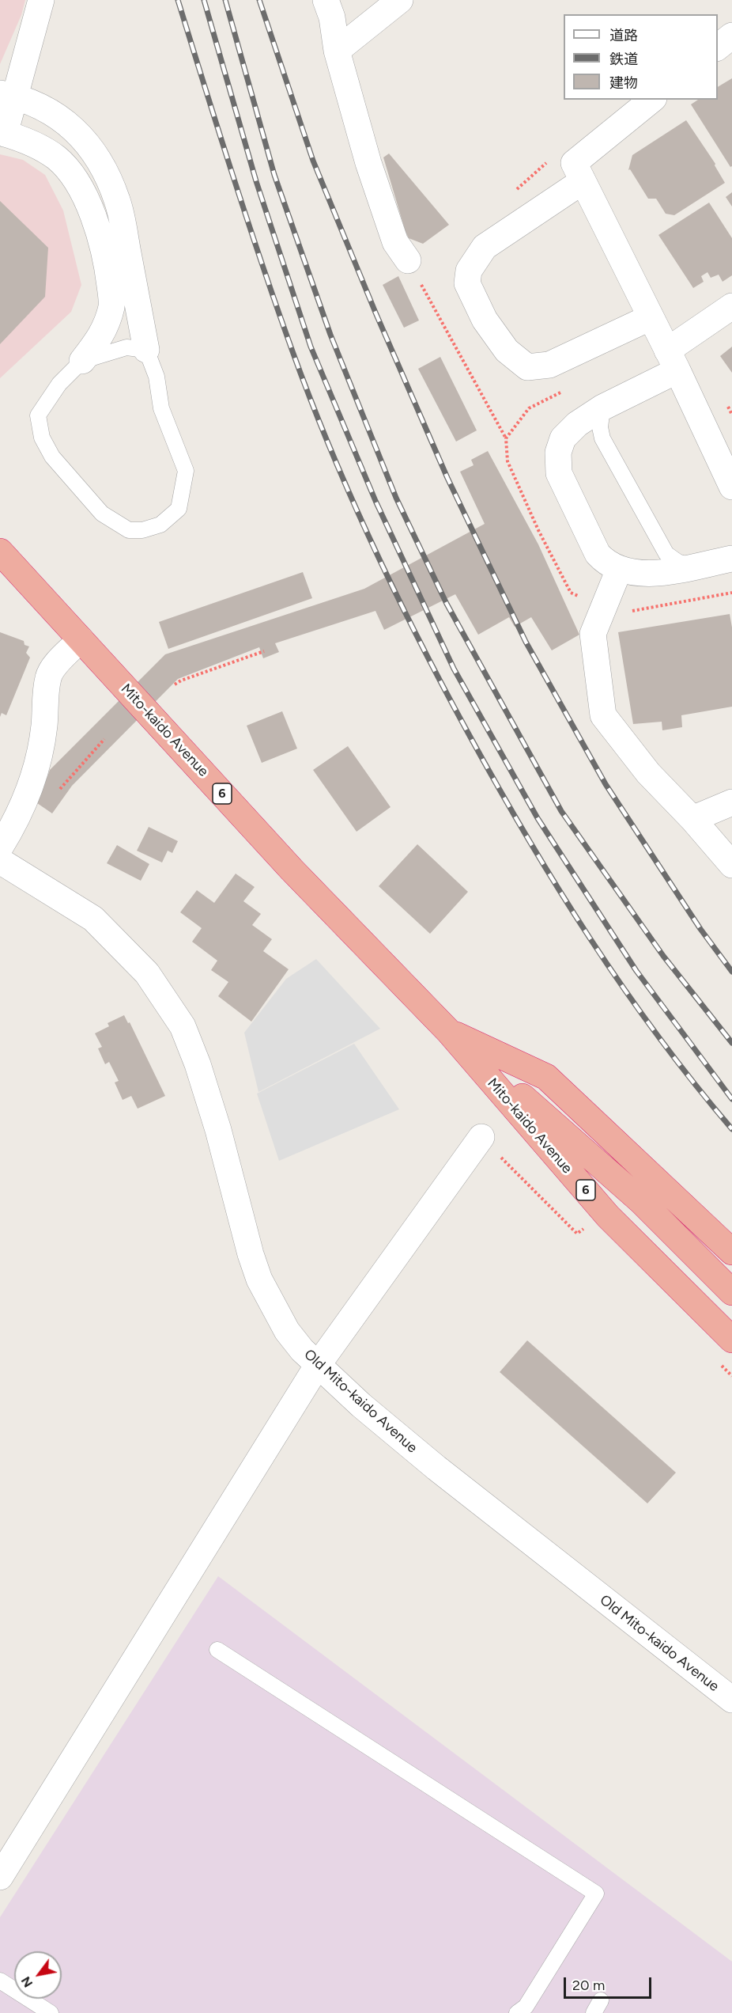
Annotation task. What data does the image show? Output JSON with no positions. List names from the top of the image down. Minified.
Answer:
{"streets":{"highway":["Mito-kaido Avenue","6"],"street":["Old Mito-kaido Avenue"]},"legend":["道路","鉄道","建物"],"scale_bar":"20 m","north":"bottom left"}
